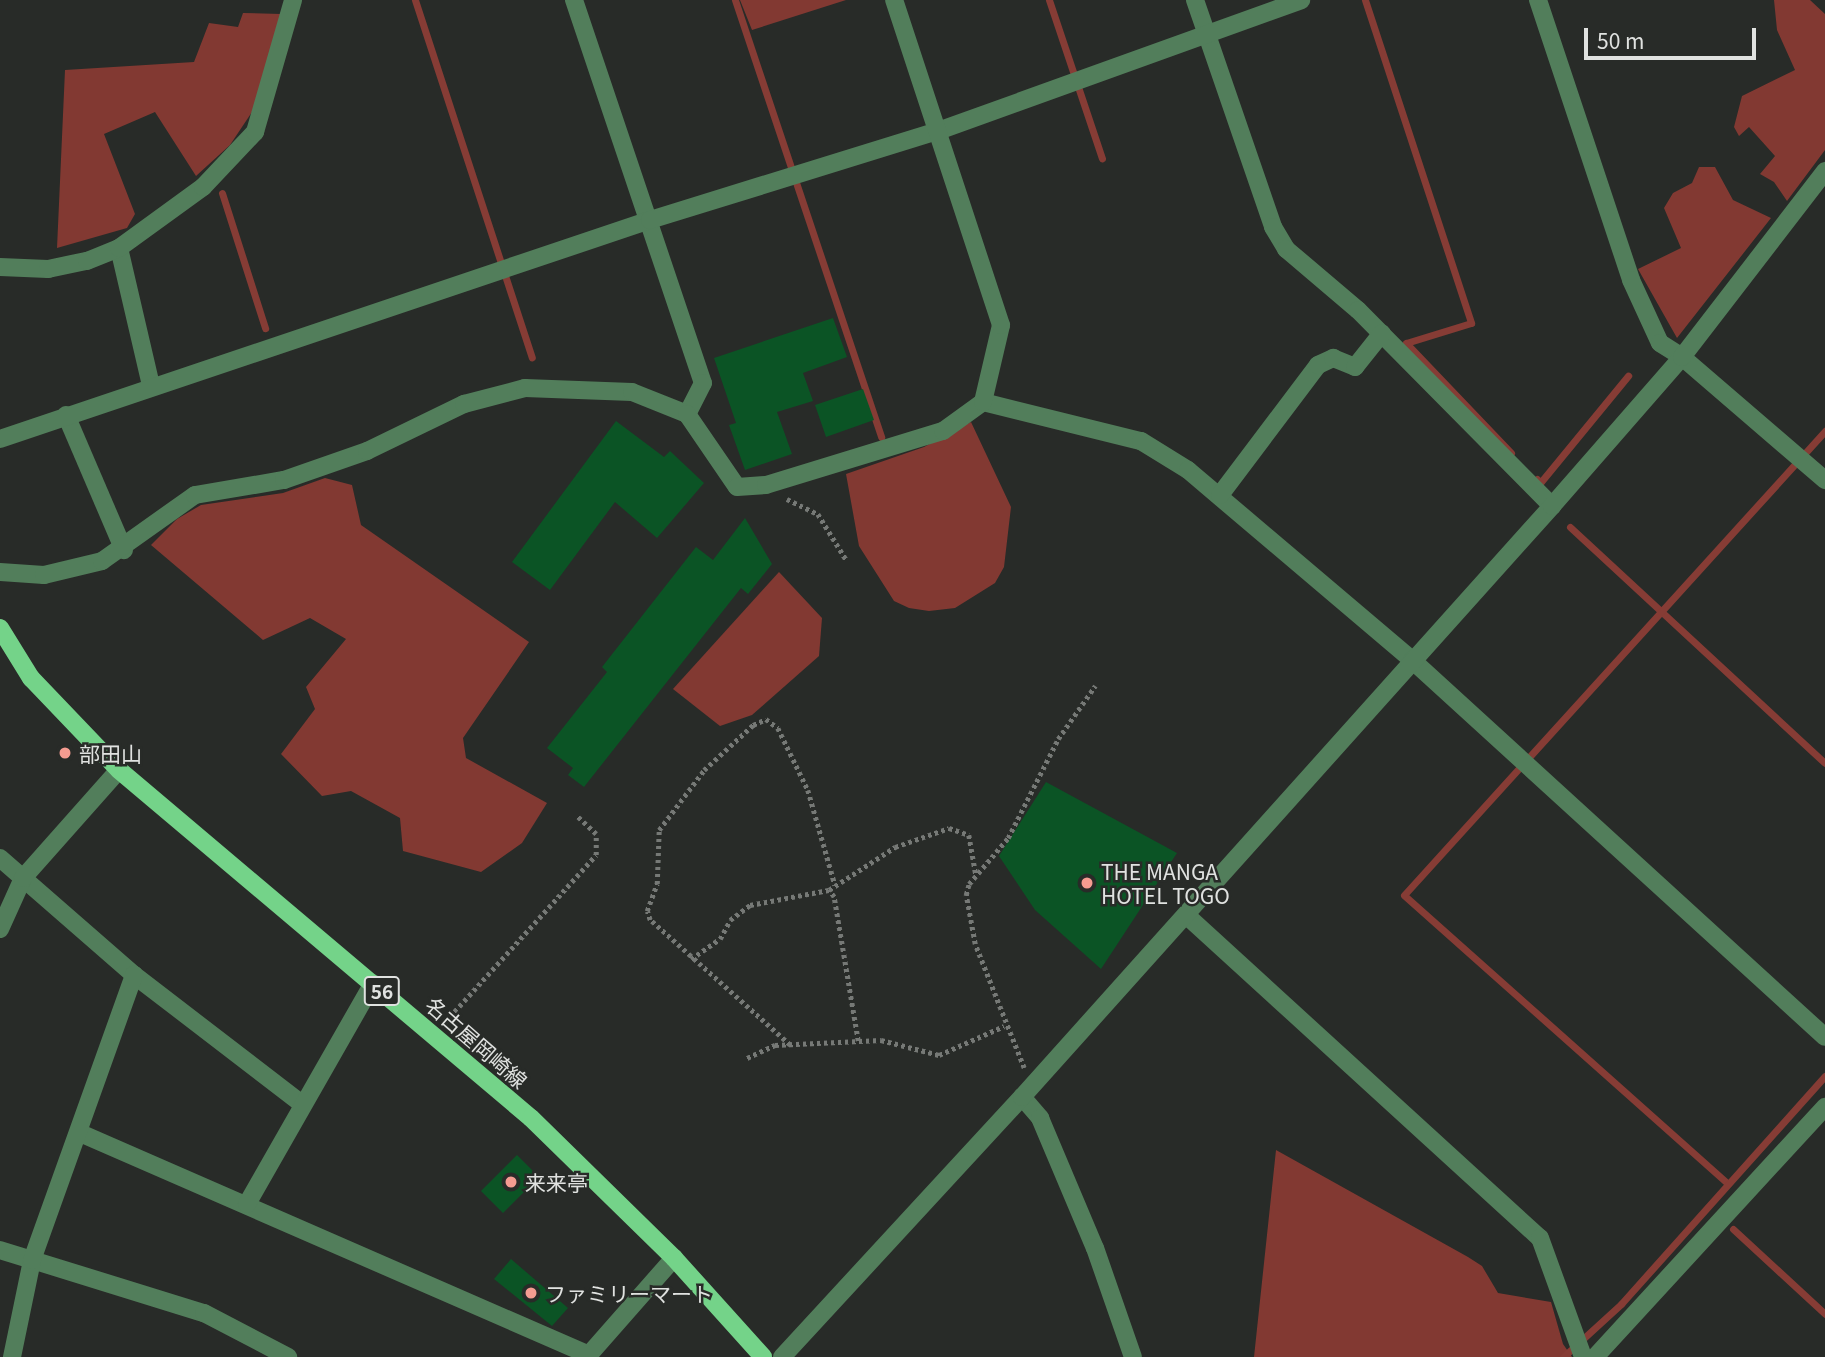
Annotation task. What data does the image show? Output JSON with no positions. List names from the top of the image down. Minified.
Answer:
{"streets":{"main road":["56","名古屋岡崎線"]},"places":["部田山","THE MANGA HOTEL TOGO","来来亭","ファミリーマート"],"scale_bar":"50 m"}
